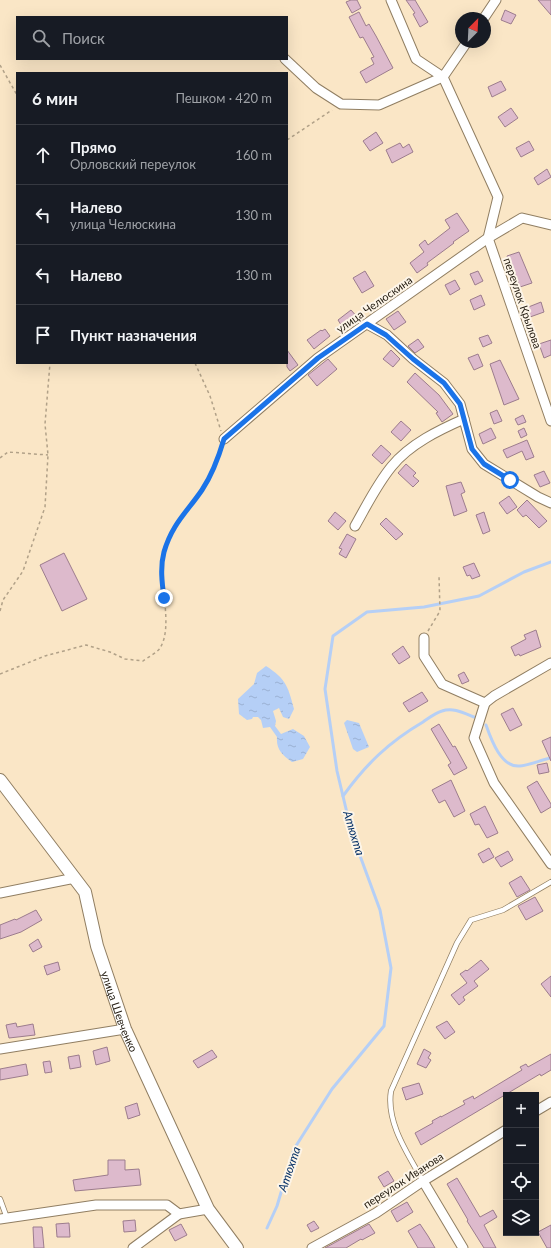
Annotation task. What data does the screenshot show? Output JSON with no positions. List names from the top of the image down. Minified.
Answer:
{"streets":{"street":["переулок Крылова","улица Челюскина","улица Шевченко","переулок Иванова"]},"crossings":[["переулок Крылова","улица Челюскина"]],"water":["Атюхта"],"north":"top right","page":{"search":"Поиск","heading":["6 мин","Пешком · 420 m"],"list":[["Прямо","Орловский переулок","160 m"],["Налево","улица Челюскина","130 m"],["Налево","130 m"],"Пункт назначения"],"map_buttons":["+","−"]}}
